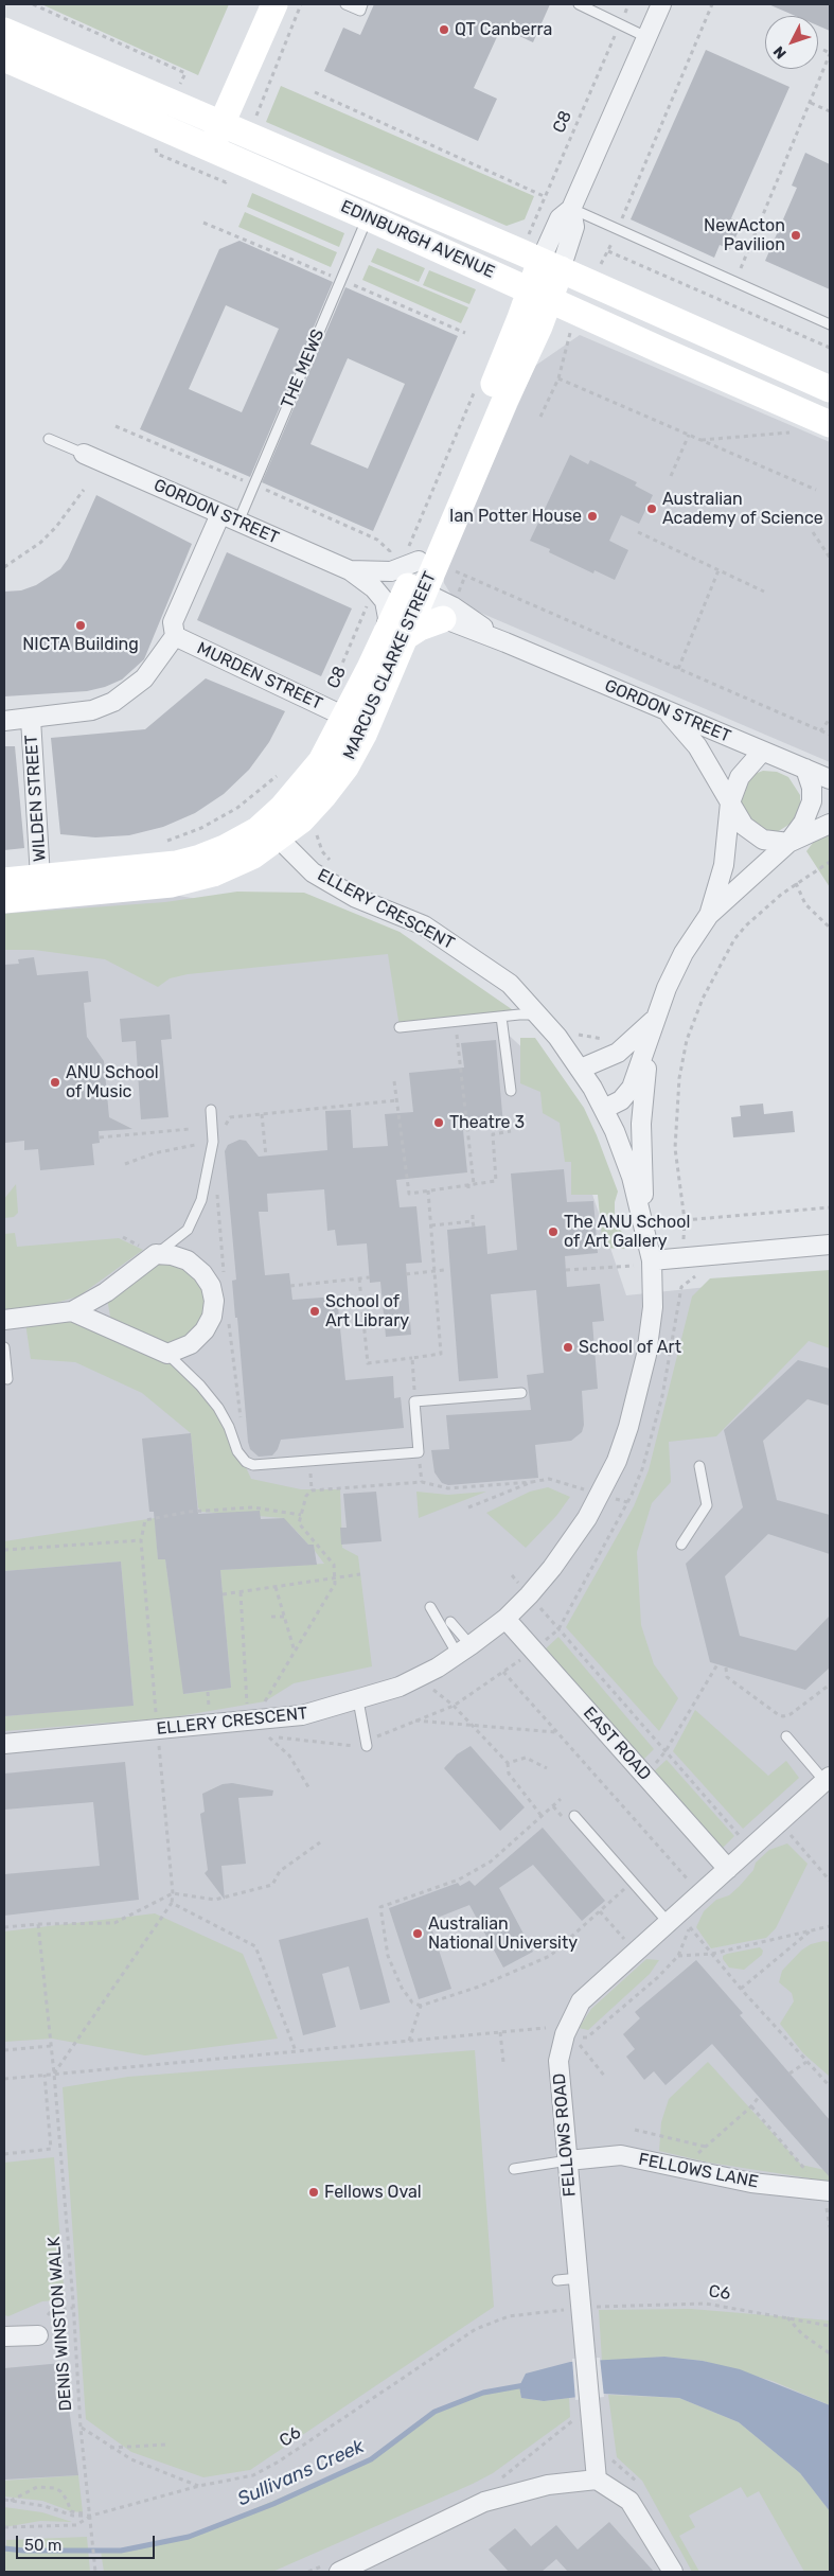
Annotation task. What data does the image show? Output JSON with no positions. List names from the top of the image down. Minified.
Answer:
{"streets":{"main road":["EDINBURGH AVENUE","MARCUS CLARKE STREET"],"street":["GORDON STREET","MURDEN STREET","WILDEN STREET","ELLERY CRESCENT","EAST ROAD","FELLOWS ROAD","FELLOWS LANE"],"lane":["THE MEWS"],"path":["C8","C6","DENIS WINSTON WALK"]},"crossings":[["C8","EDINBURGH AVENUE"],["C8","MARCUS CLARKE STREET"],["EDINBURGH AVENUE","THE MEWS"],["EDINBURGH AVENUE","MARCUS CLARKE STREET"],["THE MEWS","GORDON STREET"],["GORDON STREET","MARCUS CLARKE STREET"],["MARCUS CLARKE STREET","MURDEN STREET"],["MARCUS CLARKE STREET","WILDEN STREET"],["MARCUS CLARKE STREET","ELLERY CRESCENT"],["ELLERY CRESCENT","EAST ROAD"],["EAST ROAD","FELLOWS ROAD"],["FELLOWS ROAD","FELLOWS LANE"],["C6","DENIS WINSTON WALK"]],"water":["Sullivans Creek"],"places":["QT Canberra","NewActon Pavilion","Australian Academy of Science","Ian Potter House","NICTA Building","ANU School of Music","Theatre 3","The ANU School of Art Gallery","School of Art Library","School of Art","Australian National University","Fellows Oval"],"scale_bar":"50 m","north":"bottom left"}
